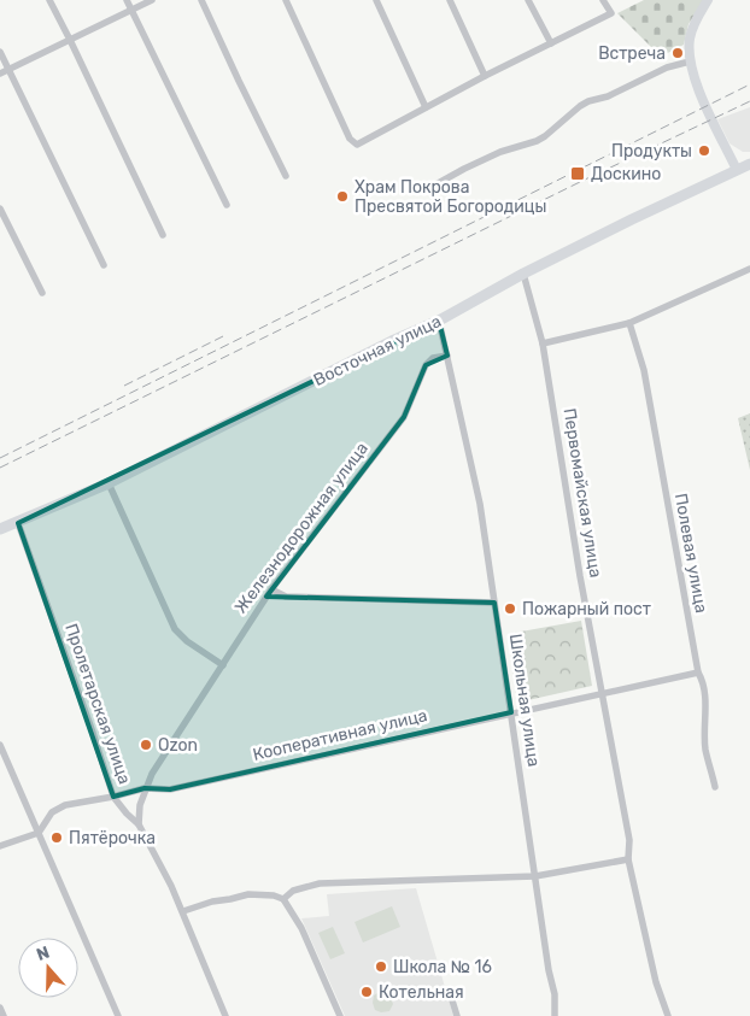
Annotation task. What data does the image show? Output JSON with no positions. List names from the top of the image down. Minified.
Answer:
{"streets":{"main road":["Восточная улица"],"street":["Первомайская улица","Железнодорожная улица","Полевая улица","Школьная улица","Пролетарская улица","Кооперативная улица"]},"crossings":[["Восточная улица","Первомайская улица"],["Восточная улица","Школьная улица"],["Восточная улица","Пролетарская улица"],["Первомайская улица","Кооперативная улица"],["Железнодорожная улица","Школьная улица"],["Железнодорожная улица","Пролетарская улица"],["Железнодорожная улица","Кооперативная улица"],["Полевая улица","Кооперативная улица"],["Школьная улица","Кооперативная улица"],["Пролетарская улица","Кооперативная улица"]],"places":{"other":["Встреча","Продукты","Храм Покрова Пресвятой Богородицы","Пожарный пост","Ozon","Пятёрочка","Школа № 16","Котельная"],"transit":["Доскино"]},"north":"top"}
